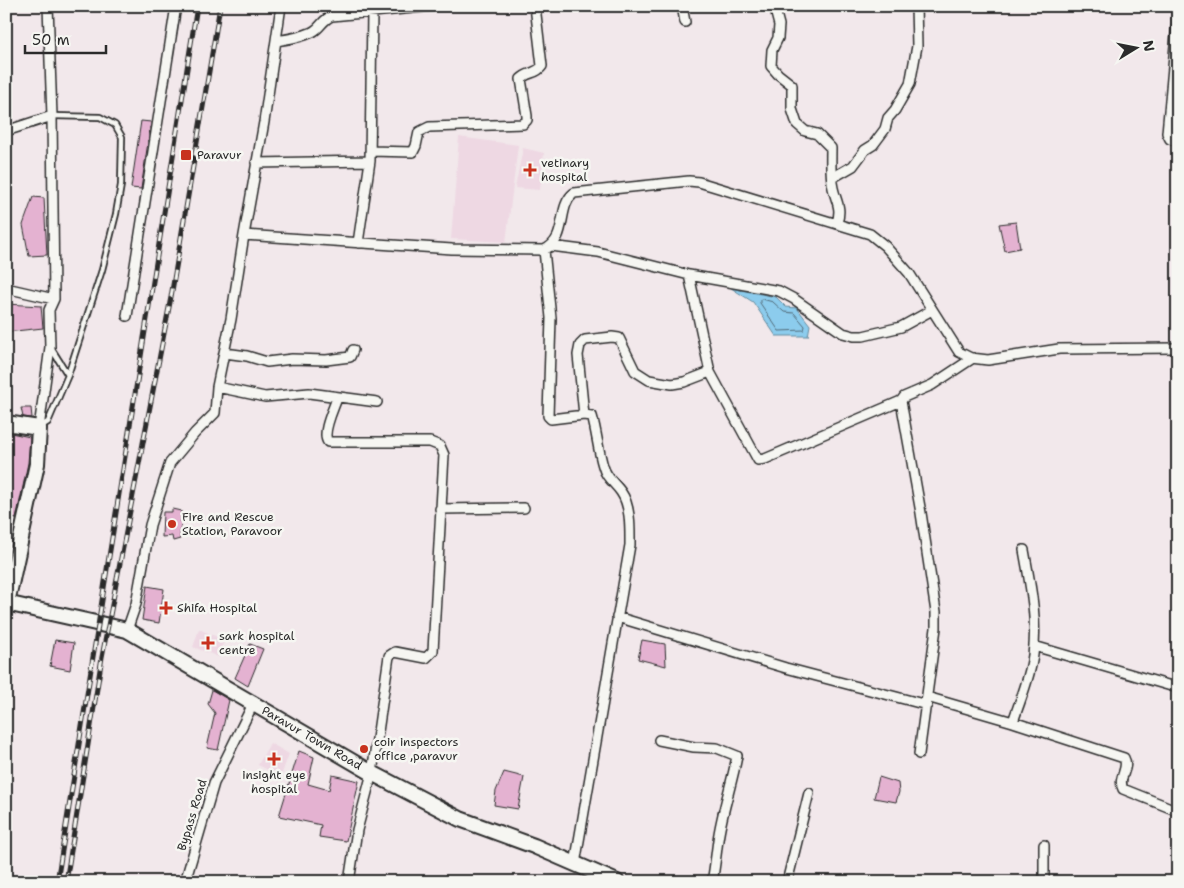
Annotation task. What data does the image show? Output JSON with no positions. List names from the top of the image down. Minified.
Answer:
{"streets":{"main road":["Paravur Town Road"],"street":["Bypass Road"]},"crossings":[["Paravur Town Road","Bypass Road"]],"places":{"transit":["Paravur"],"health":["vetinary hospital","Shifa Hospital","sark hospital centre","insight eye hospital"],"other":["Fire and Rescue Station, Paravoor","coir inspectors office ,paravur"]},"scale_bar":"50 m","north":"right"}
